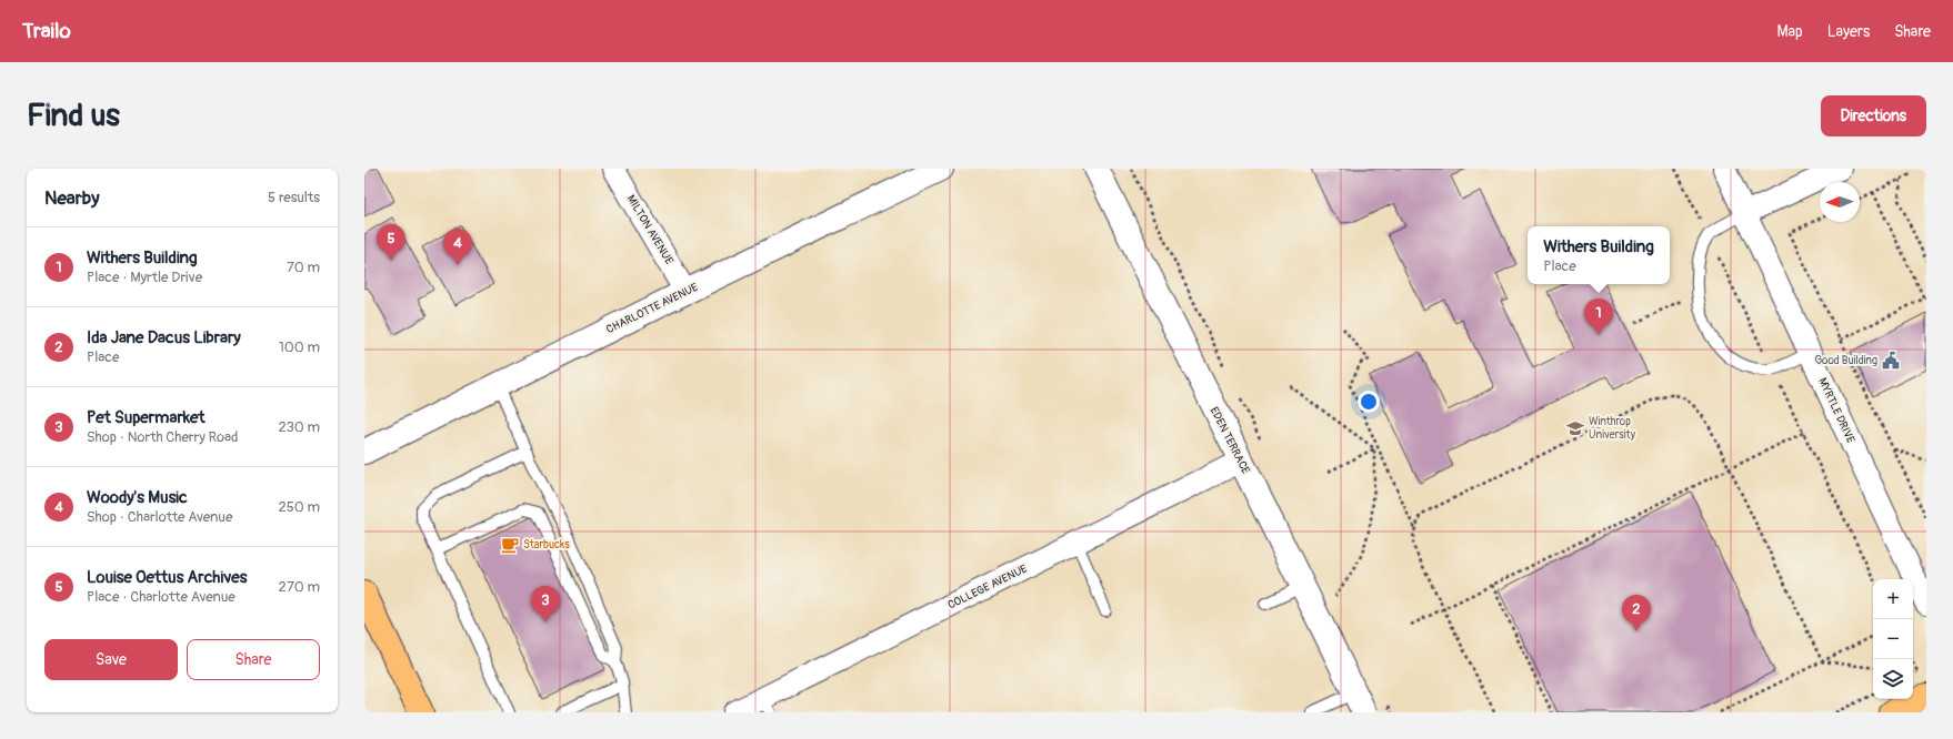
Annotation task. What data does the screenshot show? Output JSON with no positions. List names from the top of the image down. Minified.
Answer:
{"streets":{"street":["MILTON AVENUE","CHARLOTTE AVENUE","MYRTLE DRIVE","EDEN TERRACE","COLLEGE AVENUE"]},"crossings":[["MILTON AVENUE","CHARLOTTE AVENUE"],["EDEN TERRACE","COLLEGE AVENUE"]],"places":{"public building":["Good Building"],"school or university":["Winthrop University"],"cafe":["Starbucks"]},"north":"left","page":{"header":"Trailo","nav":["Map","Layers","Share"],"buttons":["Directions",["Save","Share"]],"title":"Find us","heading":["Nearby","5 results"],"pins":["5","4","1","3","2"],"list":[{"mark":"1","name":"Withers Building","note":"Place · Myrtle Drive","value":"70 m"},{"mark":"2","name":"Ida Jane Dacus Library","note":"Place","value":"100 m"},{"mark":"3","name":"Pet Supermarket","note":"Shop · North Cherry Road","value":"230 m"},{"mark":"4","name":"Woody's Music","note":"Shop · Charlotte Avenue","value":"250 m"},{"mark":"5","name":"Louise Oettus Archives","note":"Place · Charlotte Avenue","value":"270 m"}],"popup":["Withers Building","Place"],"map_buttons":["+","−"]}}
